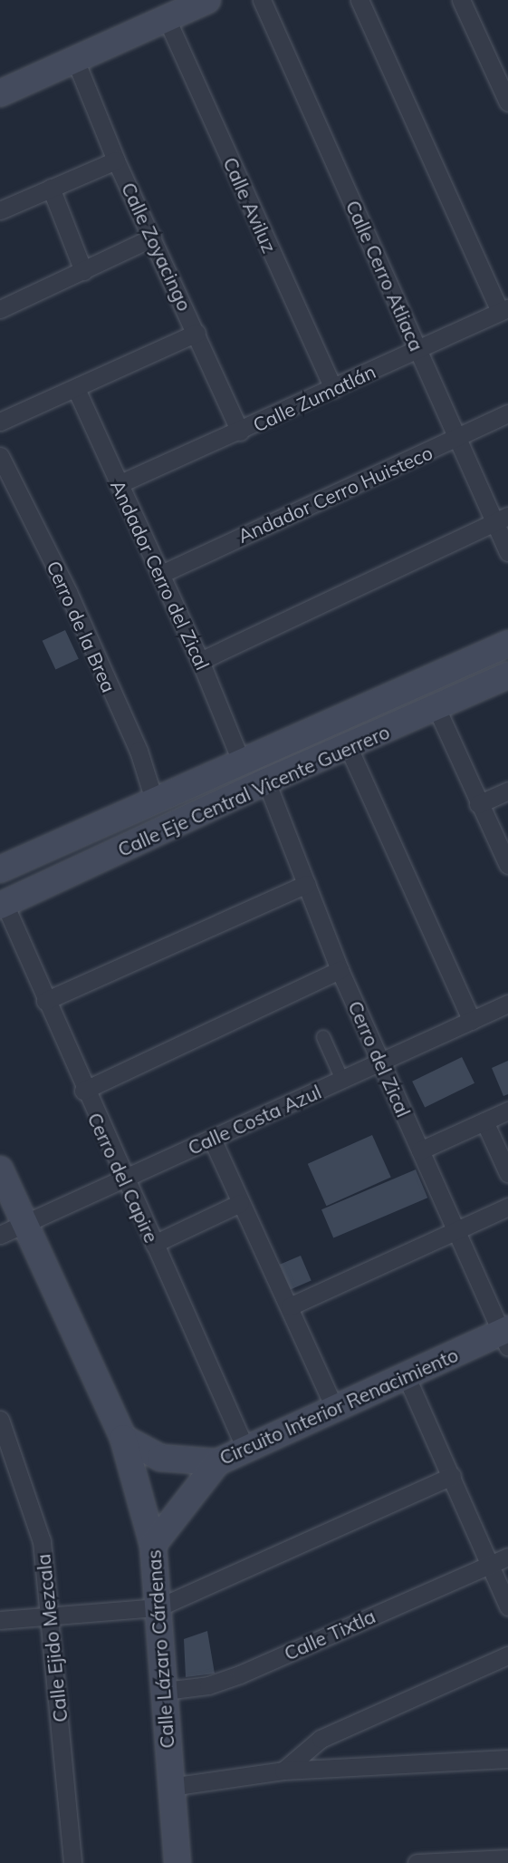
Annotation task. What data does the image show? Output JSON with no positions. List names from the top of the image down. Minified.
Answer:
{"streets":{"main road":["Calle Eje Central Vicente Guerrero","Circuito Interior Renacimiento","Calle Lázaro Cárdenas"],"street":["Calle Aviluz","Calle Zoyacingo","Calle Cerro Atliaca","Calle Zumatlán","Andador Cerro Huisteco","Andador Cerro del Zical","Cerro de la Brea","Cerro del Zical","Calle Costa Azul","Cerro del Capire","Calle Tixtla","Calle Ejido Mezcala"]},"crossings":[["Calle Aviluz","Calle Zumatlán"],["Calle Zoyacingo","Calle Zumatlán"],["Calle Cerro Atliaca","Calle Zumatlán"],["Calle Cerro Atliaca","Andador Cerro Huisteco"],["Calle Zumatlán","Andador Cerro del Zical"],["Andador Cerro Huisteco","Andador Cerro del Zical"],["Andador Cerro del Zical","Calle Eje Central Vicente Guerrero"],["Cerro de la Brea","Calle Eje Central Vicente Guerrero"],["Calle Eje Central Vicente Guerrero","Cerro del Zical"],["Calle Eje Central Vicente Guerrero","Cerro del Capire"],["Cerro del Zical","Calle Costa Azul"],["Cerro del Zical","Circuito Interior Renacimiento"],["Calle Costa Azul","Cerro del Capire"],["Cerro del Capire","Circuito Interior Renacimiento"],["Circuito Interior Renacimiento","Calle Lázaro Cárdenas"],["Calle Tixtla","Calle Lázaro Cárdenas"]]}
